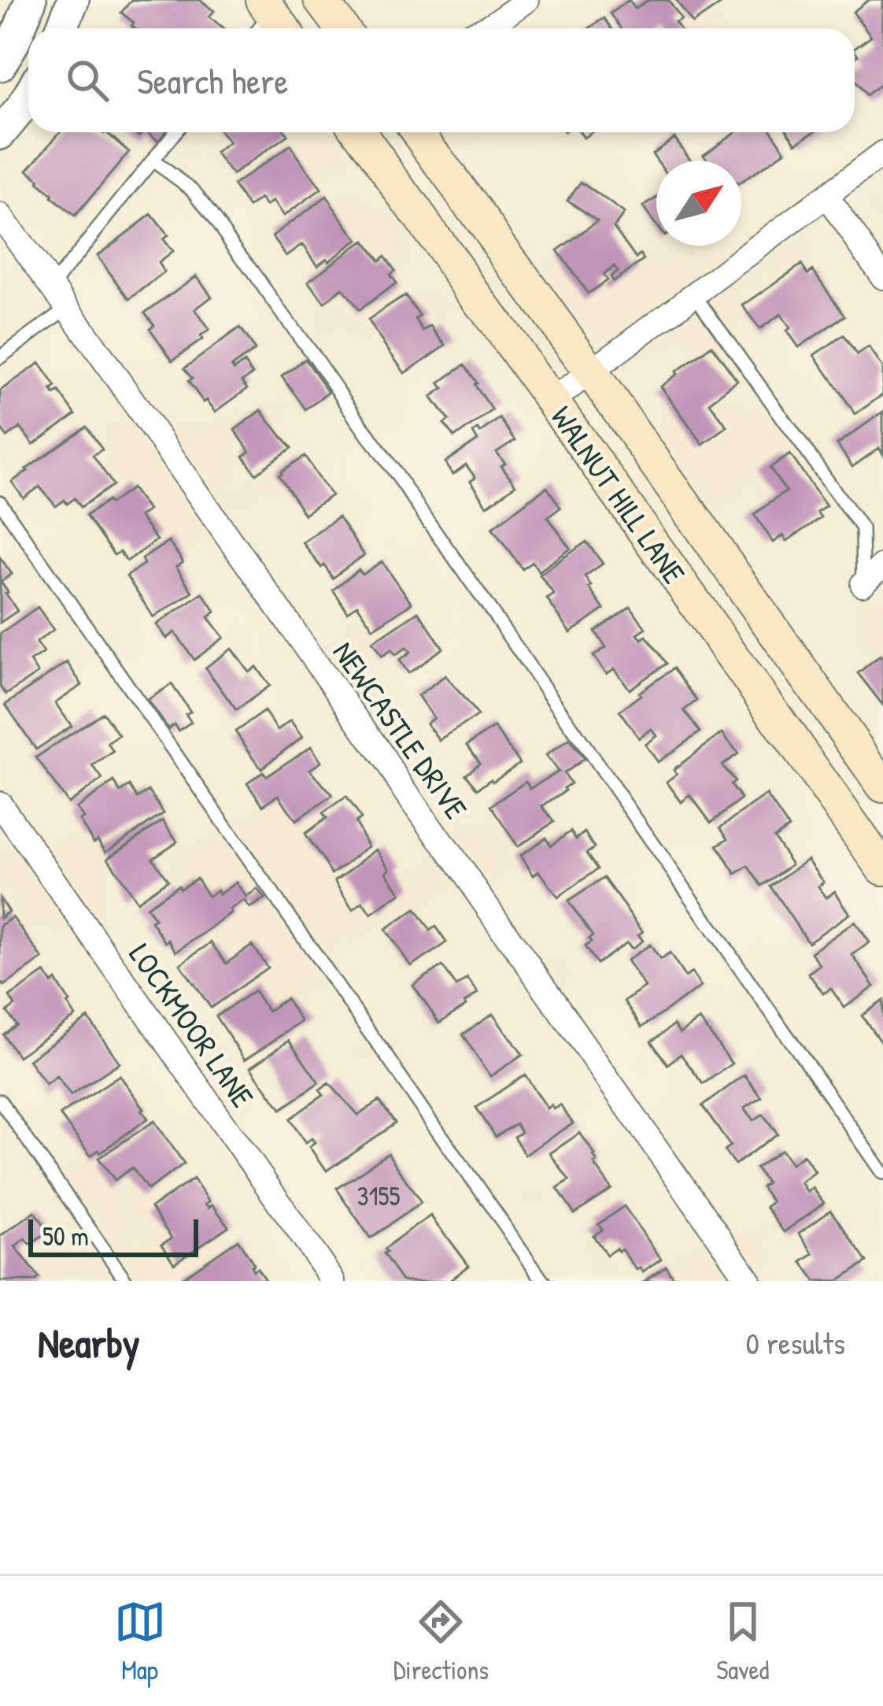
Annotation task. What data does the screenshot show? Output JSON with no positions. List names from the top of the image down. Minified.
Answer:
{"streets":{"main road":["WALNUT HILL LANE"],"street":["NEWCASTLE DRIVE","LOCKMOOR LANE"]},"house_numbers":["3155"],"scale_bar":"50 m","north":"top right","page":{"search":"Search here","scale":"50 m","heading":["Nearby","0 results"],"nav":["Map","Directions","Saved"]}}
